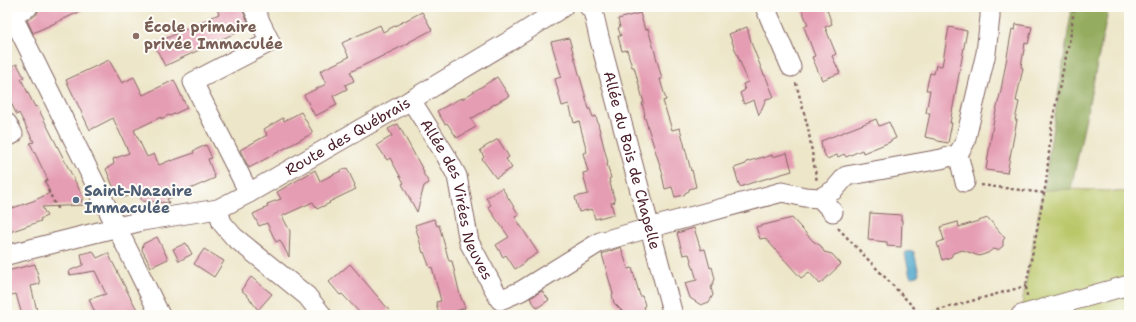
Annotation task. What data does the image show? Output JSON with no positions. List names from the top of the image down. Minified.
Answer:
{"streets":{"street":["Route des Québrais","Allée du Bois de Chapelle","Allée des Virées Neuves"]},"crossings":[["Route des Québrais","Allée des Virées Neuves"],["Allée du Bois de Chapelle","Allée des Virées Neuves"]],"places":["École primaire privée Immaculée","Saint-Nazaire Immaculée"]}
